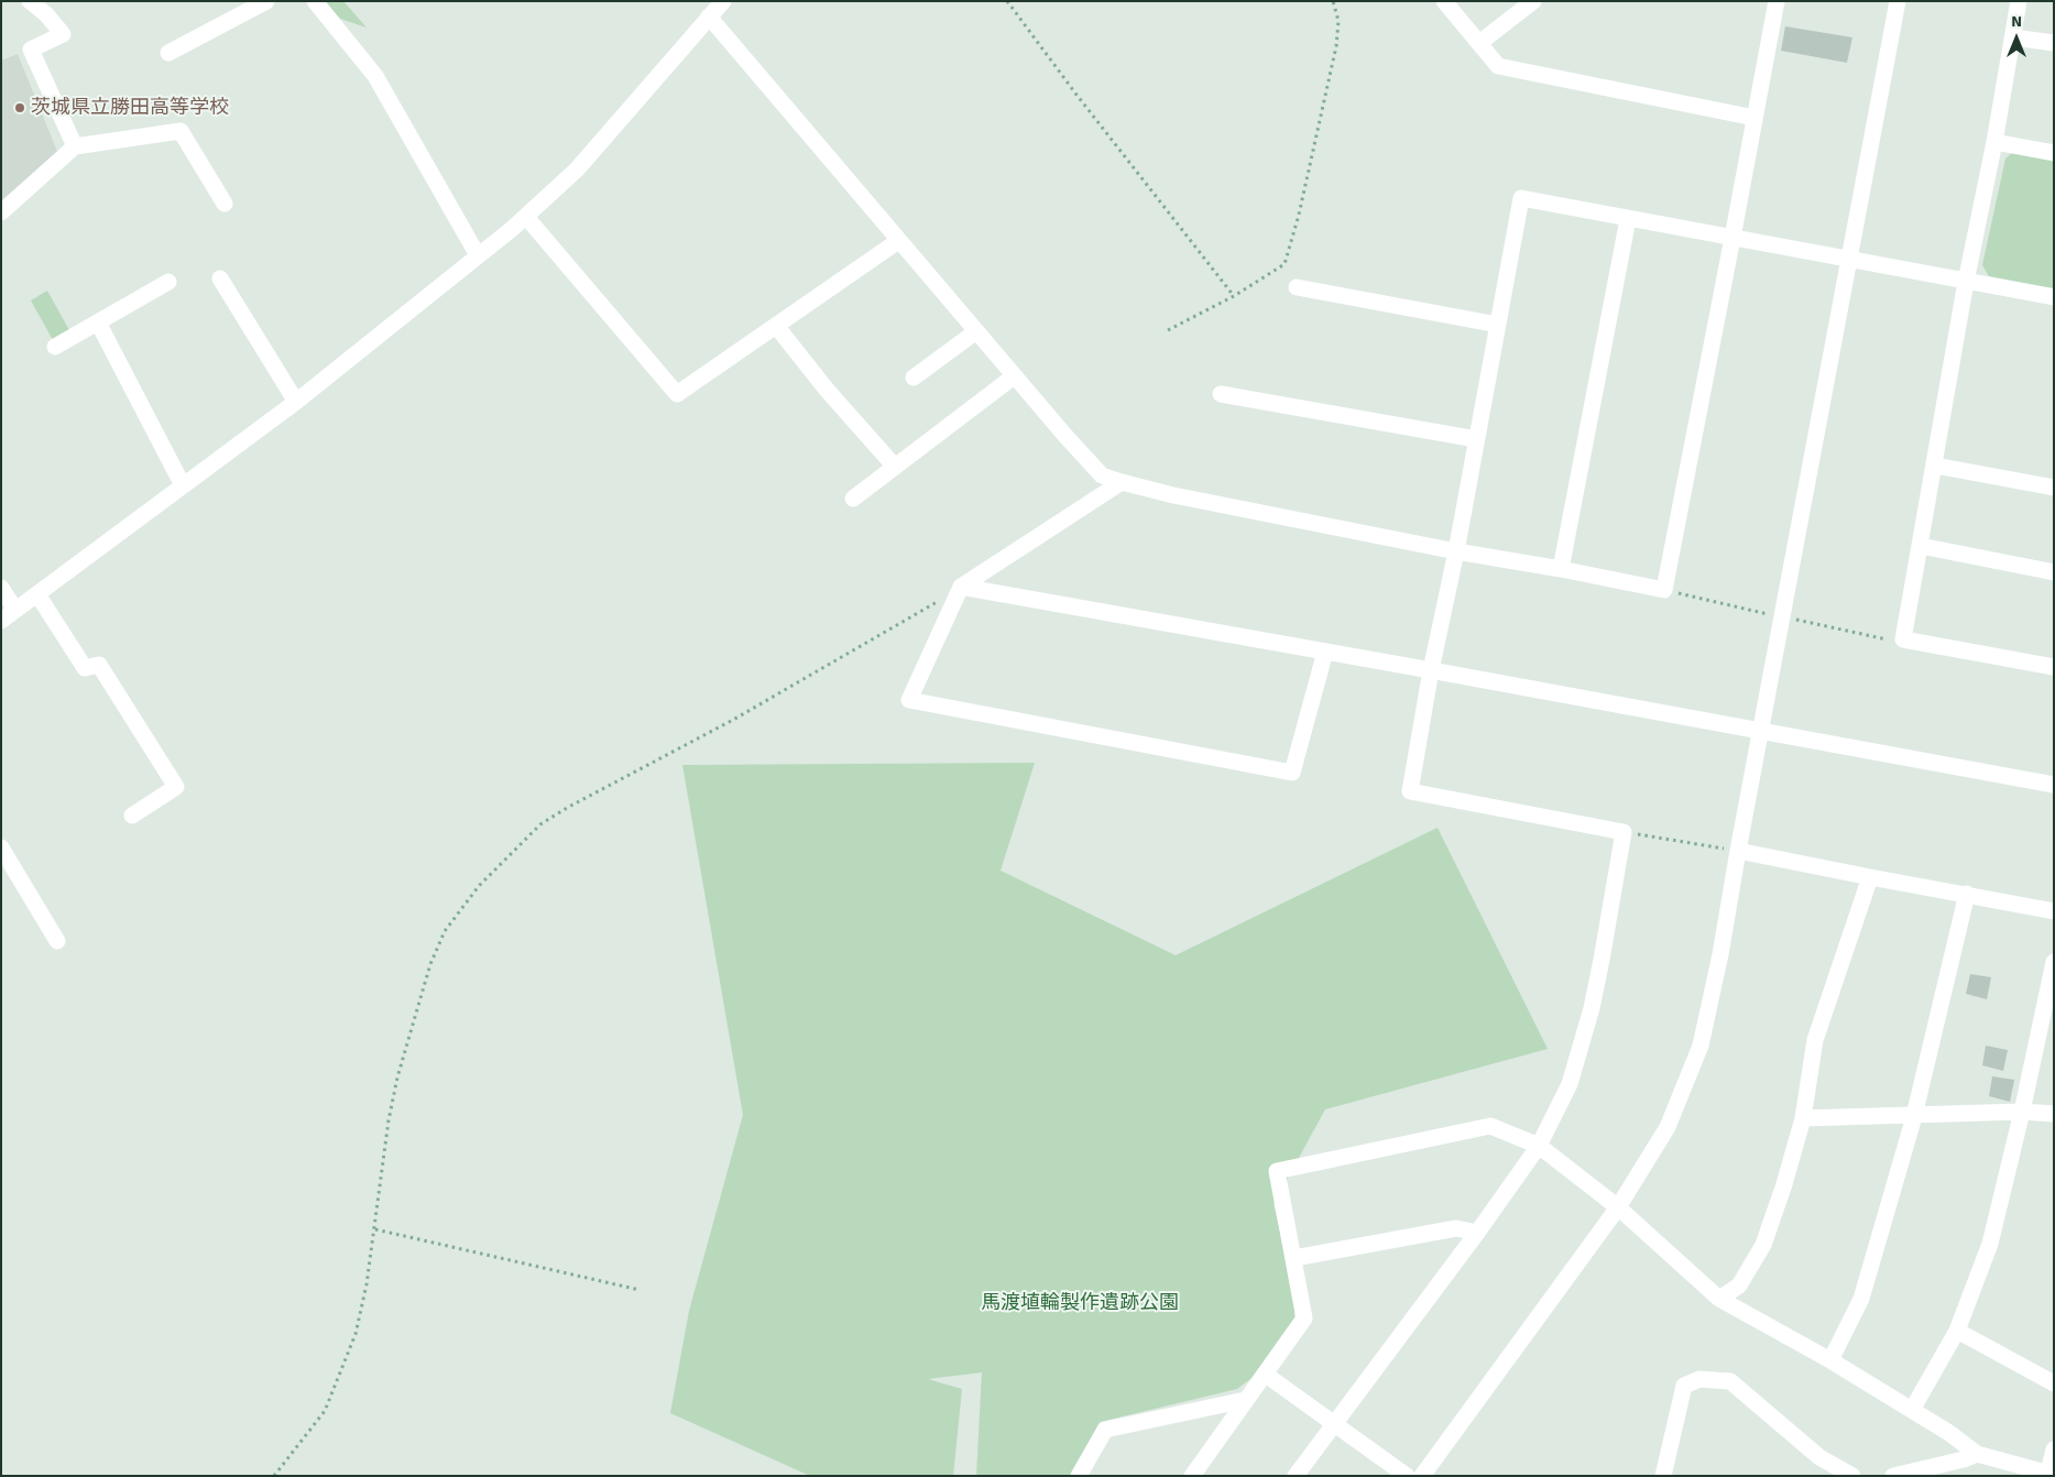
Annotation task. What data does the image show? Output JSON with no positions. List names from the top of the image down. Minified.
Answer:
{"parks":["馬渡埴輪製作遺跡公園"],"places":["茨城県立勝田高等学校"],"north":"top"}
